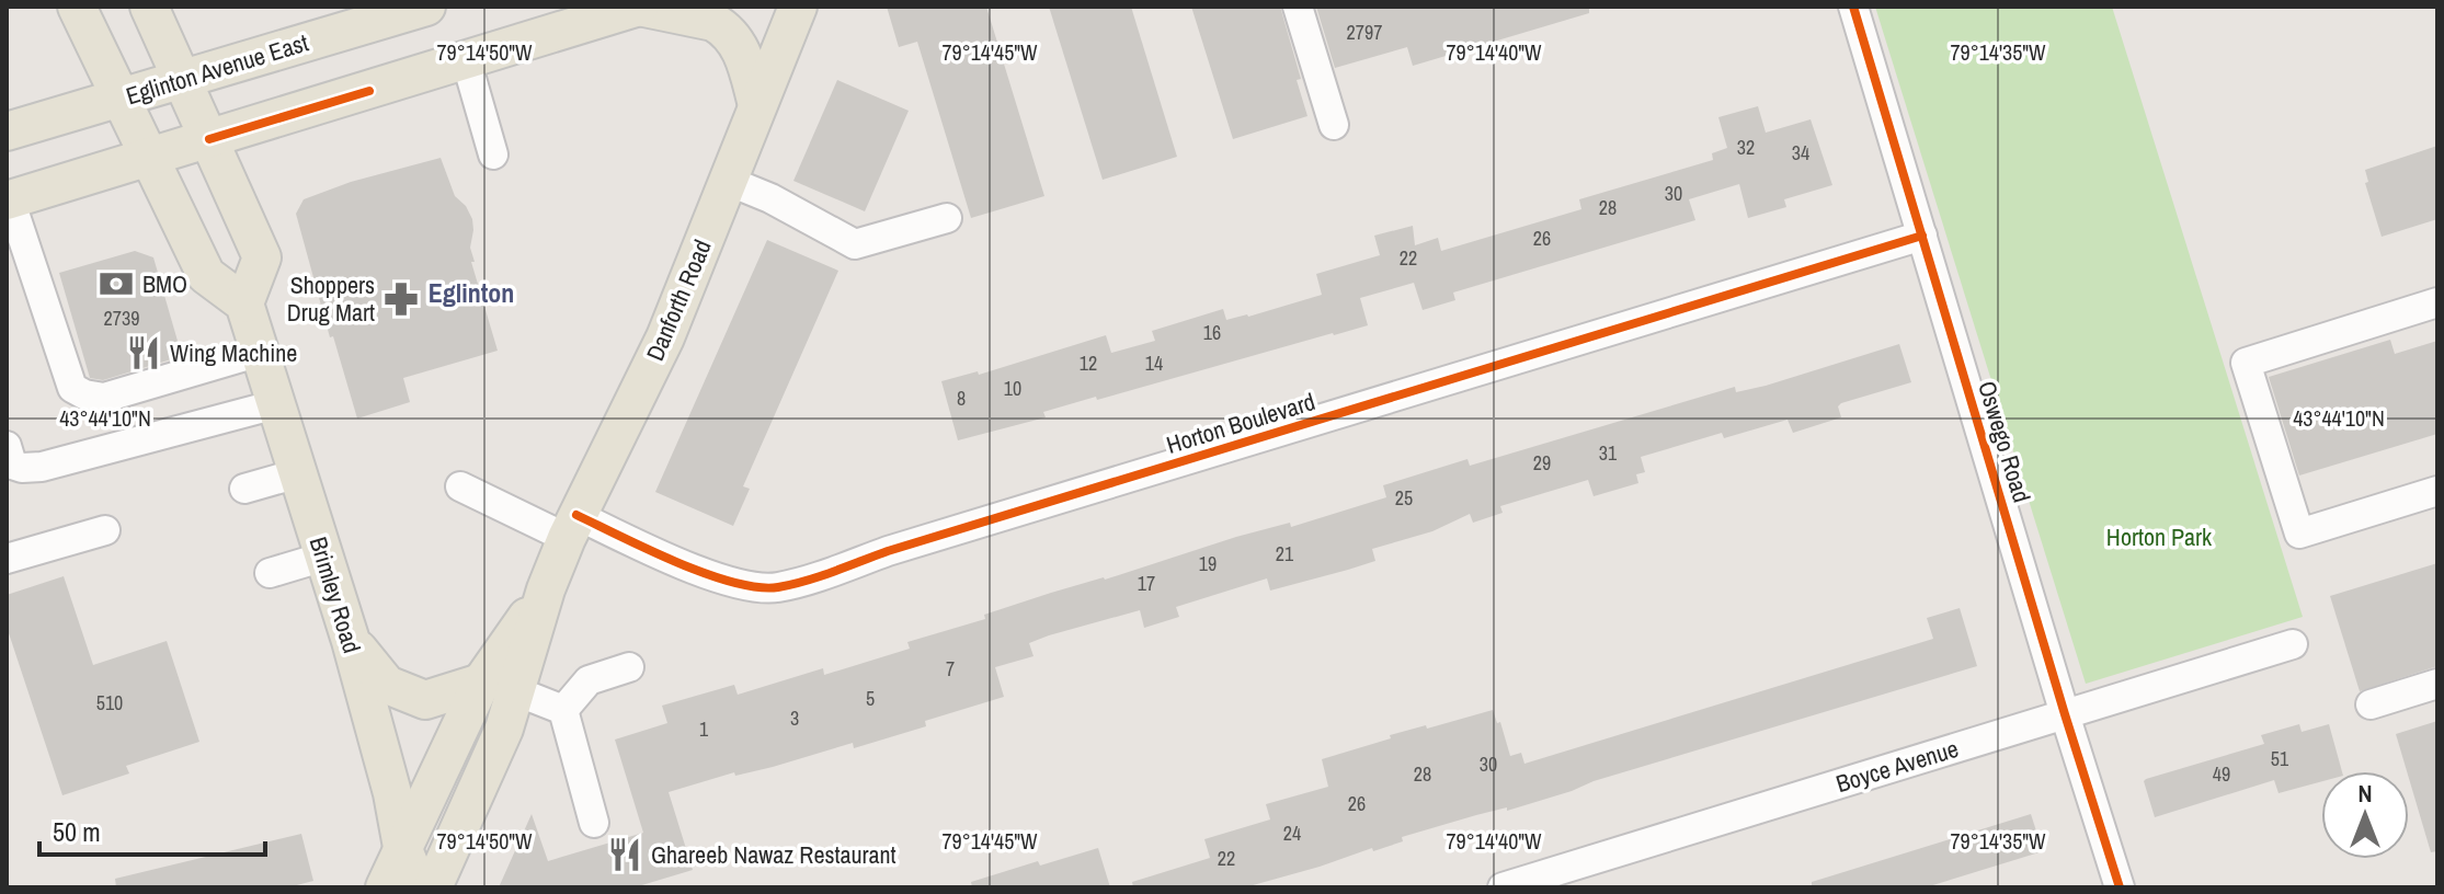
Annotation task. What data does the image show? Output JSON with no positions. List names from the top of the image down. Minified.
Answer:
{"streets":{"main road":["Eglinton Avenue East","Danforth Road","Brimley Road"],"street":["Horton Boulevard","Oswego Road","Boyce Avenue"]},"crossings":[["Danforth Road","Horton Boulevard"],["Danforth Road","Brimley Road"],["Horton Boulevard","Oswego Road"],["Oswego Road","Boyce Avenue"]],"districts":["Eglinton"],"parks":["Horton Park"],"places":{"bank":["BMO"],"pharmacy":["Shoppers Drug Mart"],"restaurant":["Wing Machine","Ghareeb Nawaz Restaurant"]},"house_numbers":["2797","32","34","30","28","26","22","2739","16","12","14","10","8","31","29","25","21","19","17","7","5","510","3","1","51","30","28","49","26","24","22"],"scale_bar":"50 m","north":"top","coordinates":["79°14'50\"W","79°14'45\"W","79°14'40\"W","79°14'35\"W","43°44'10\"N"]}
